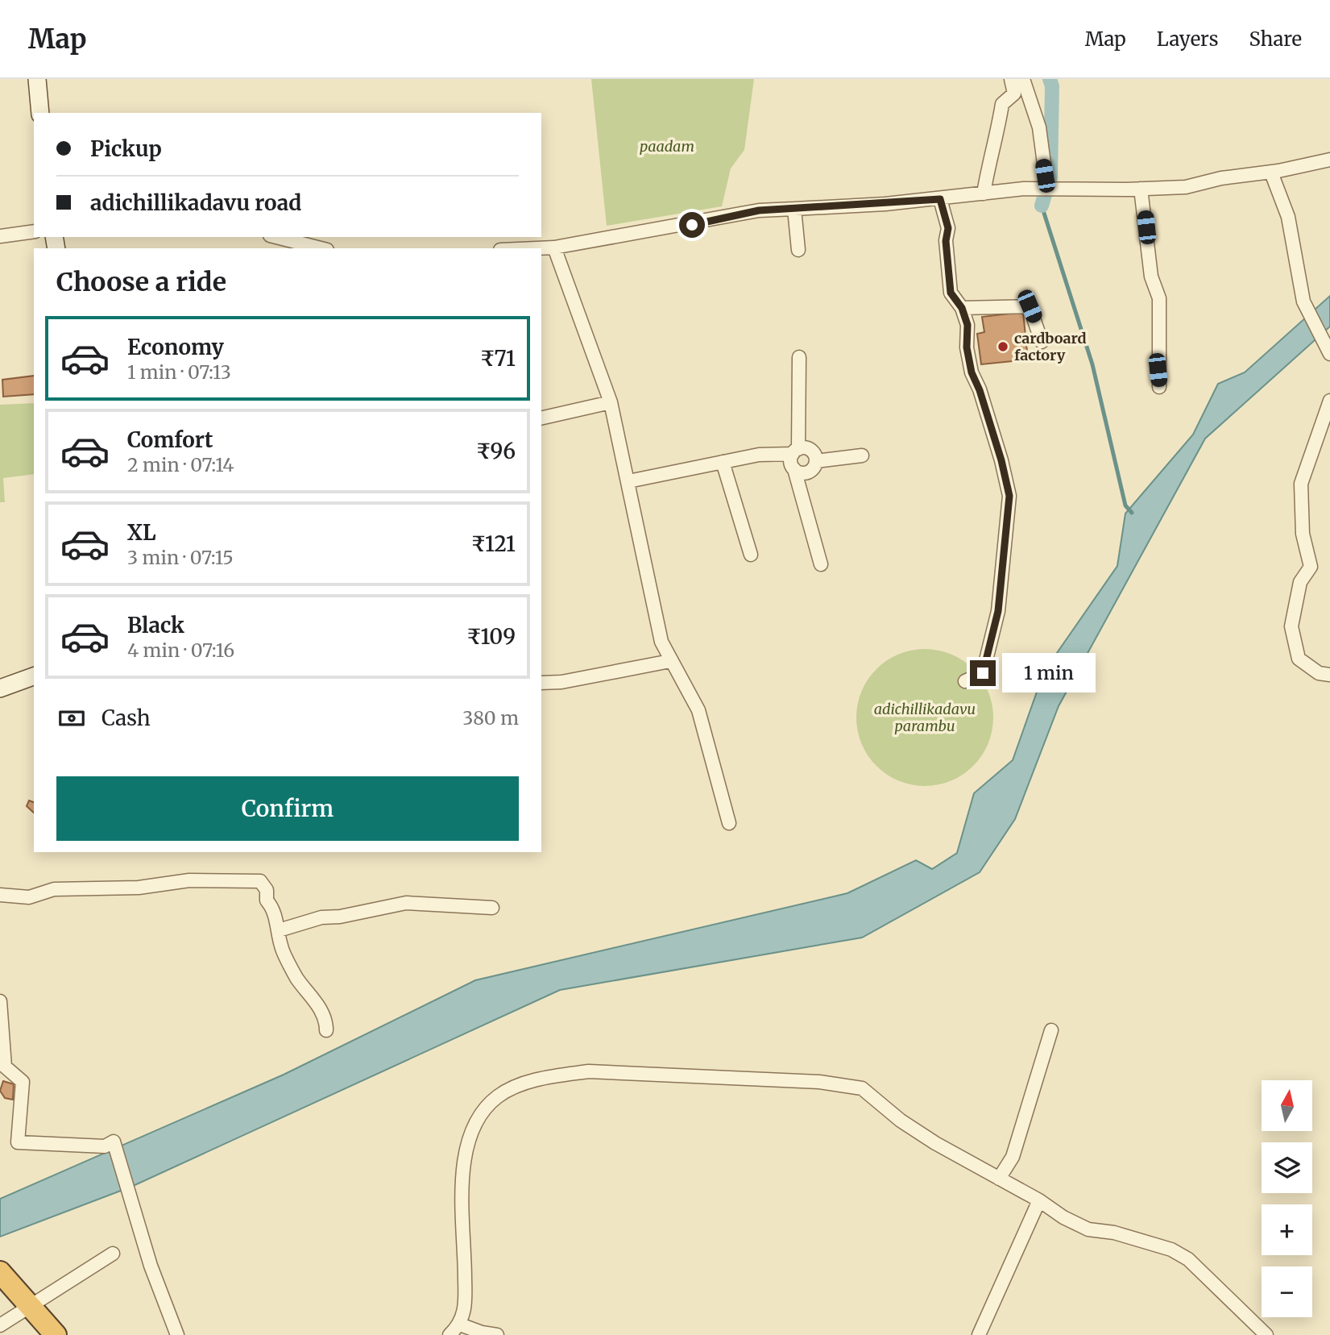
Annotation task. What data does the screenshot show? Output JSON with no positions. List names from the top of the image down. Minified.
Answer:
{"parks":["paadam","adichillikadavu parambu"],"places":["cardboard factory"],"north":"top","page":{"header":"Map","nav":["Map","Layers","Share"],"banner":["Pickup","adichillikadavu road"],"heading":"Choose a ride","list":[{"name":"Economy","note":"1 min · 07:13","value":"₹71"},{"name":"Comfort","note":"2 min · 07:14","value":"₹96"},{"name":"XL","note":"3 min · 07:15","value":"₹121"},{"name":"Black","note":"4 min · 07:16","value":"₹109"}],"bubble":"1 min","pay":["Cash","380 m"],"buttons":"Confirm","map_buttons":["+","−"]}}
